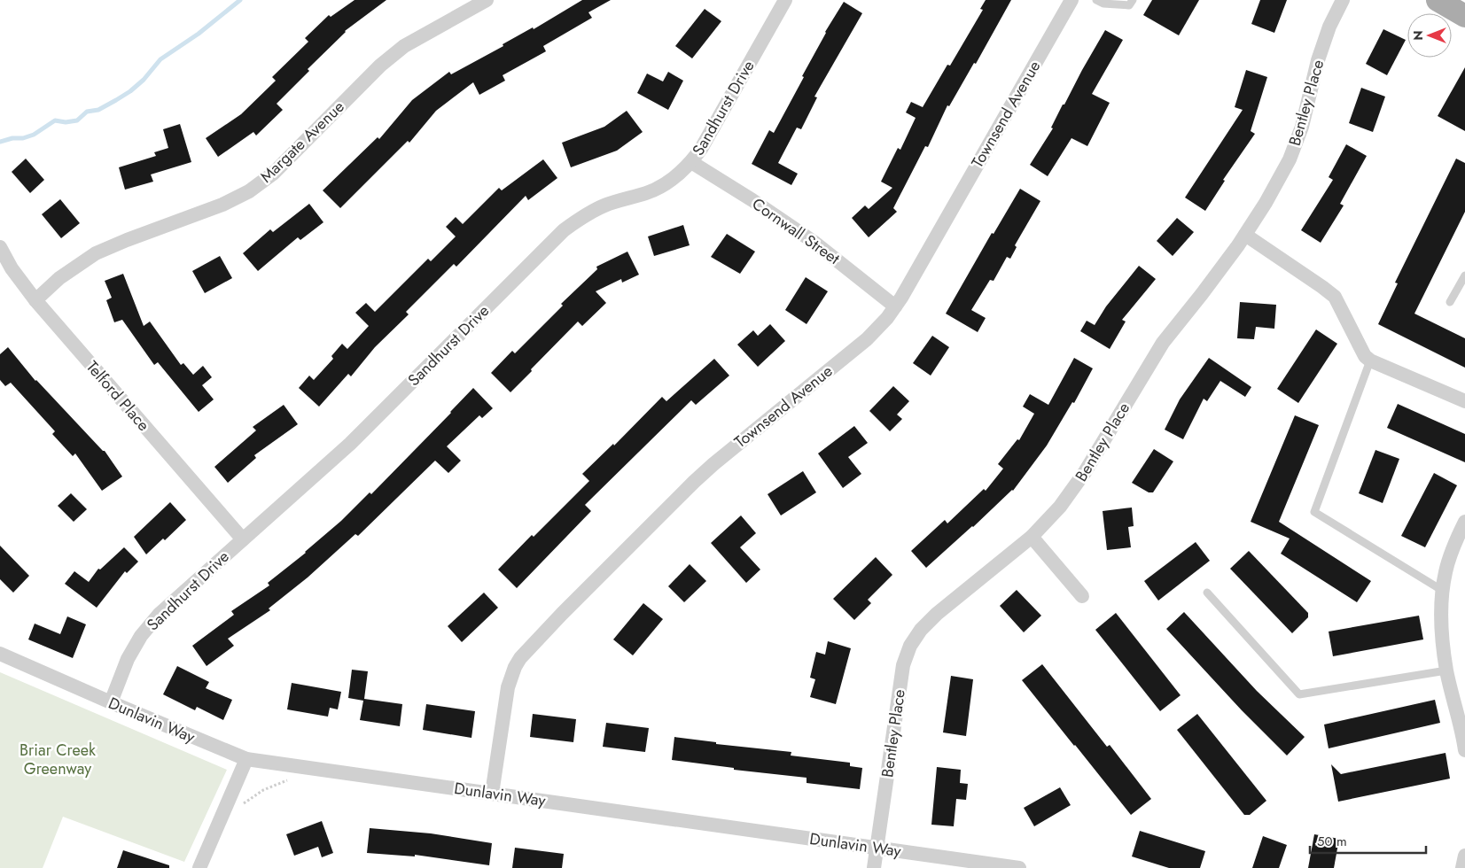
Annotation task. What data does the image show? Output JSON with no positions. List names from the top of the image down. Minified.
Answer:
{"streets":{"street":["Bentley Place","Sandhurst Drive","Townsend Avenue","Margate Avenue","Cornwall Street","Telford Place","Dunlavin Way"]},"crossings":[["Bentley Place","Dunlavin Way"],["Sandhurst Drive","Cornwall Street"],["Sandhurst Drive","Telford Place"],["Sandhurst Drive","Dunlavin Way"],["Townsend Avenue","Cornwall Street"],["Townsend Avenue","Dunlavin Way"],["Margate Avenue","Telford Place"]],"parks":["Briar Creek Greenway"],"scale_bar":"50 m","north":"left"}
